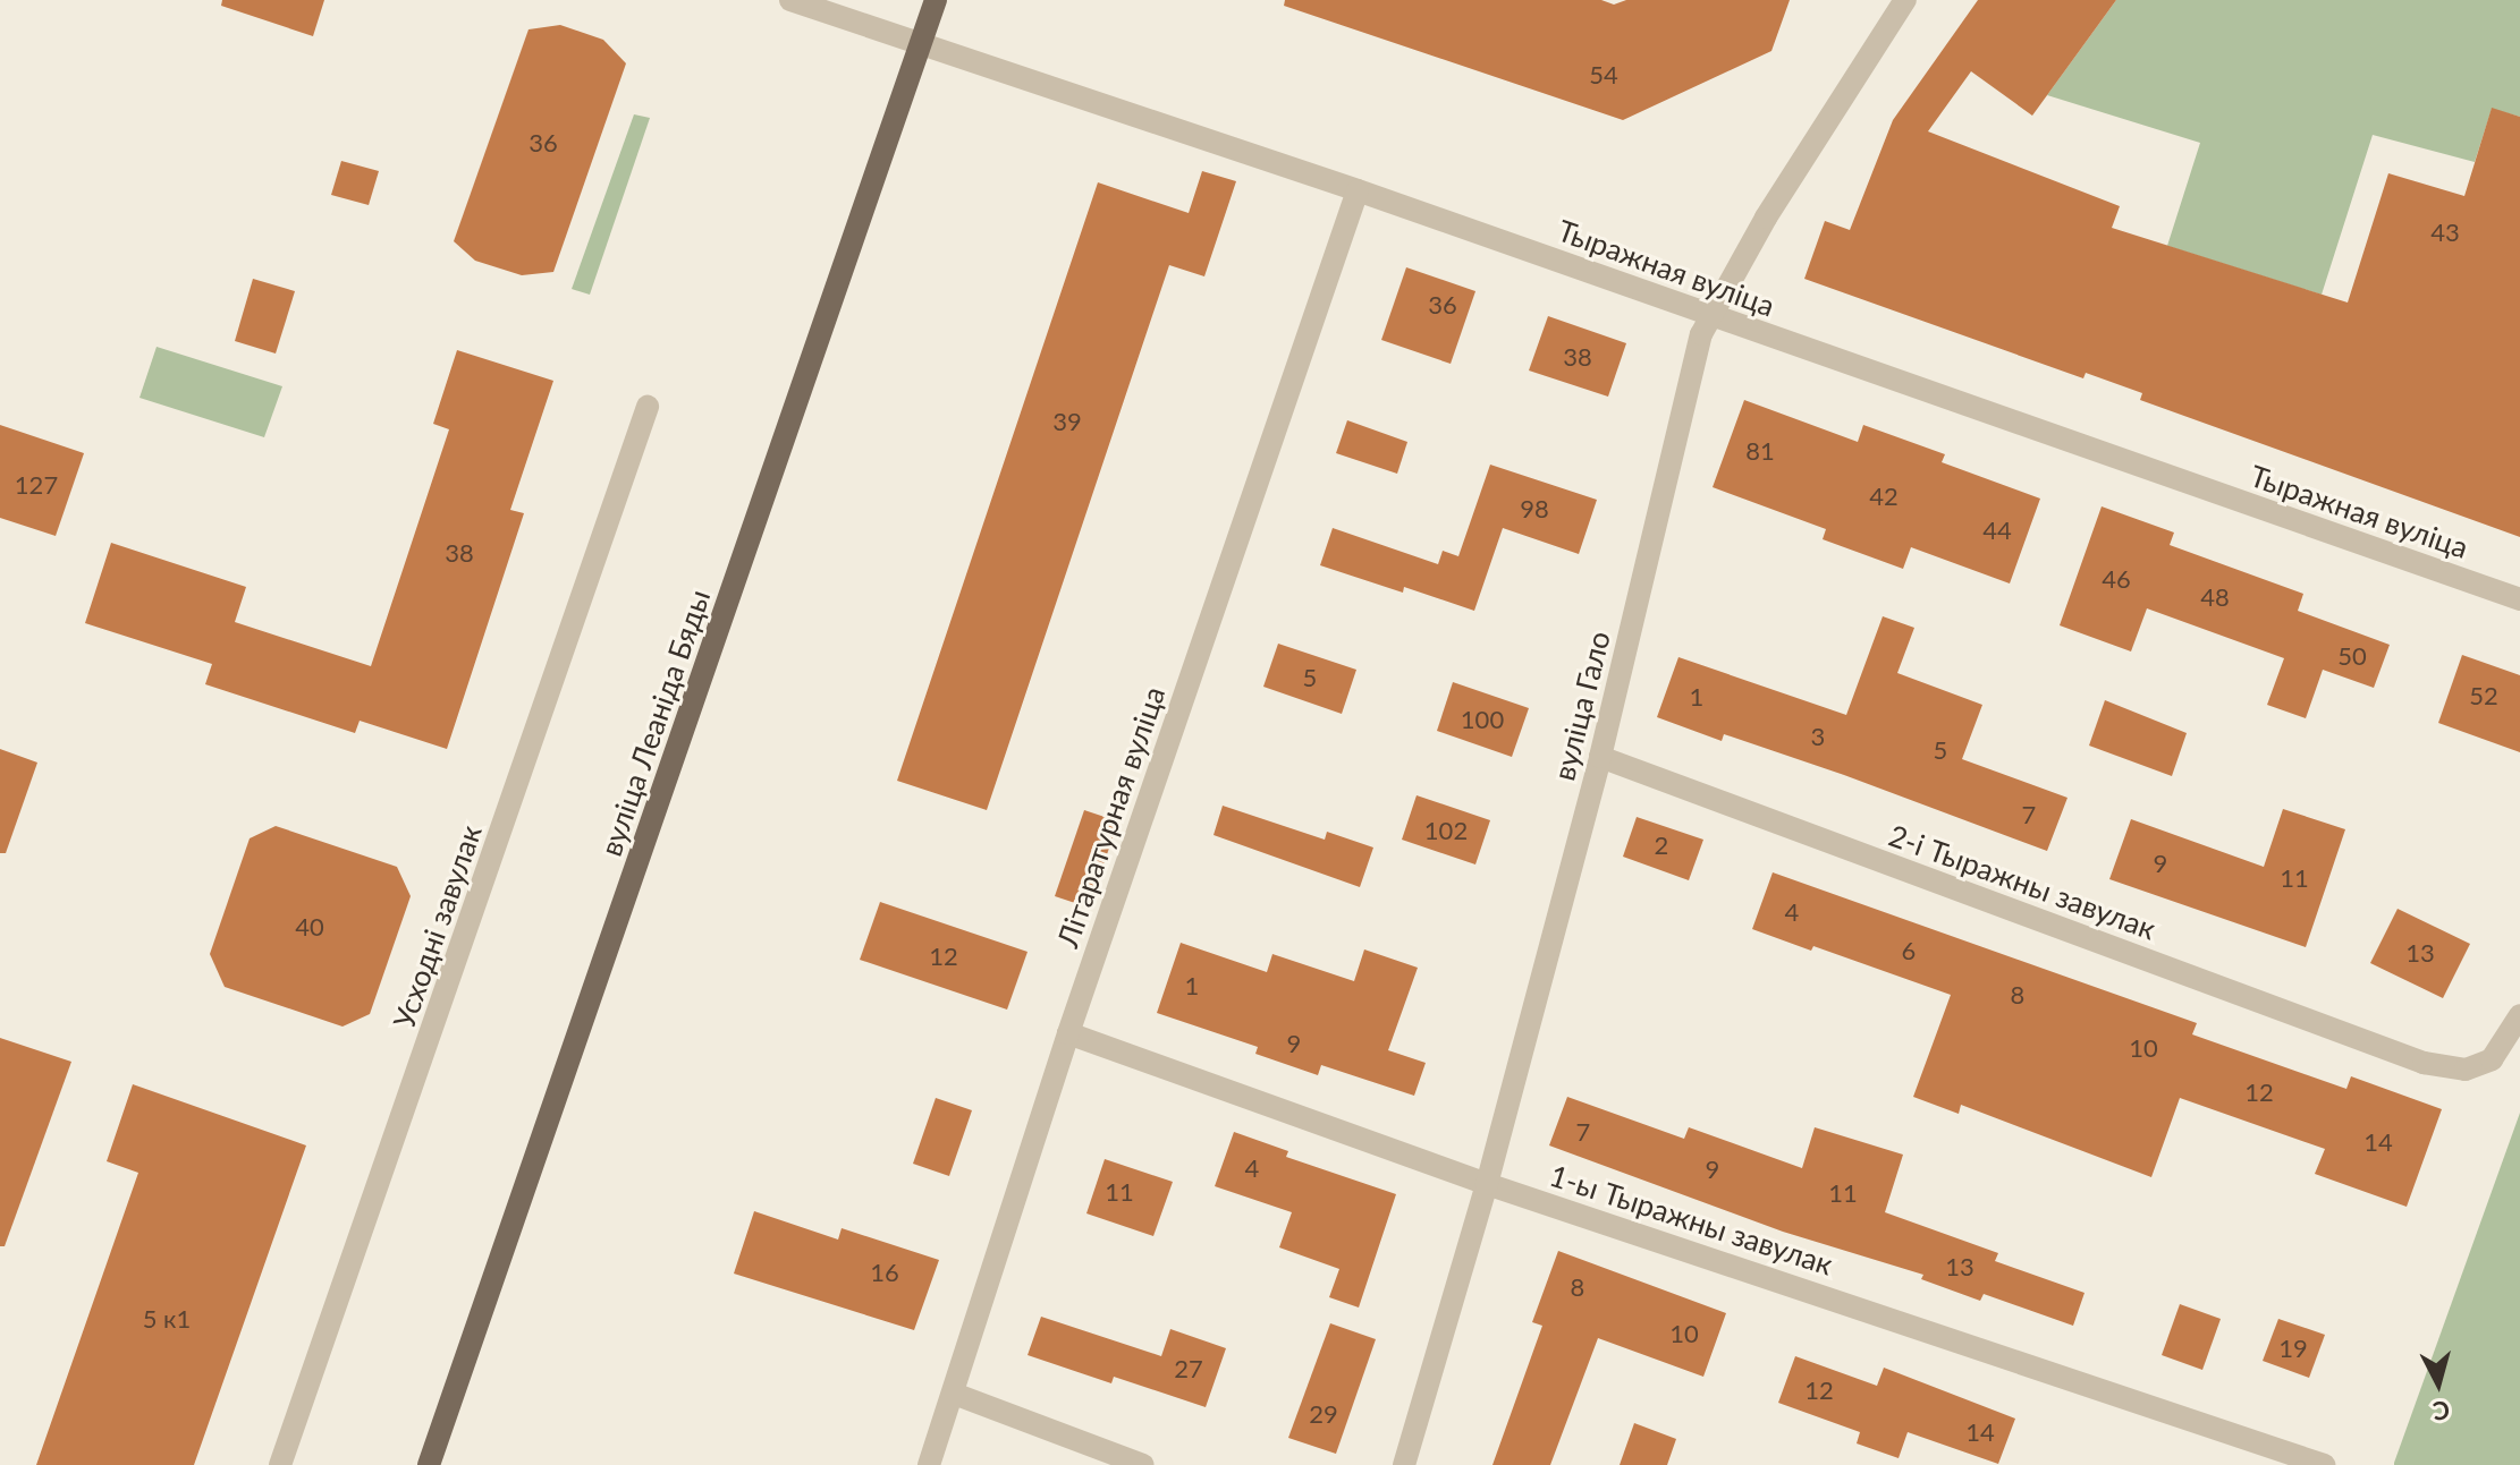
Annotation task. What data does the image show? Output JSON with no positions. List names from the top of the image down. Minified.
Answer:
{"streets":{"main road":["вуліца Леаніда Бяды"],"street":["Тыражная вуліца","вуліца Гало","Літаратурная вуліца","2-і Тыражны завулак","Усходні завулак","1-ы Тыражны завулак"]},"crossings":[["Тыражная вуліца","вуліца Гало"],["Тыражная вуліца","вуліца Леаніда Бяды"],["Тыражная вуліца","Літаратурная вуліца"],["вуліца Гало","2-і Тыражны завулак"],["вуліца Гало","1-ы Тыражны завулак"],["Літаратурная вуліца","1-ы Тыражны завулак"]],"house_numbers":["54","36","43","36","38","39","81","127","42","98","44","38","46","48","50","5","52","1","100","3","5","7","102","2","9","11","4","40","6","13","12","1","8","9","10","12","7","14","4","9","11","11","13","16","8","5 к1","10","19","27","12","29","14"],"north":"bottom"}
